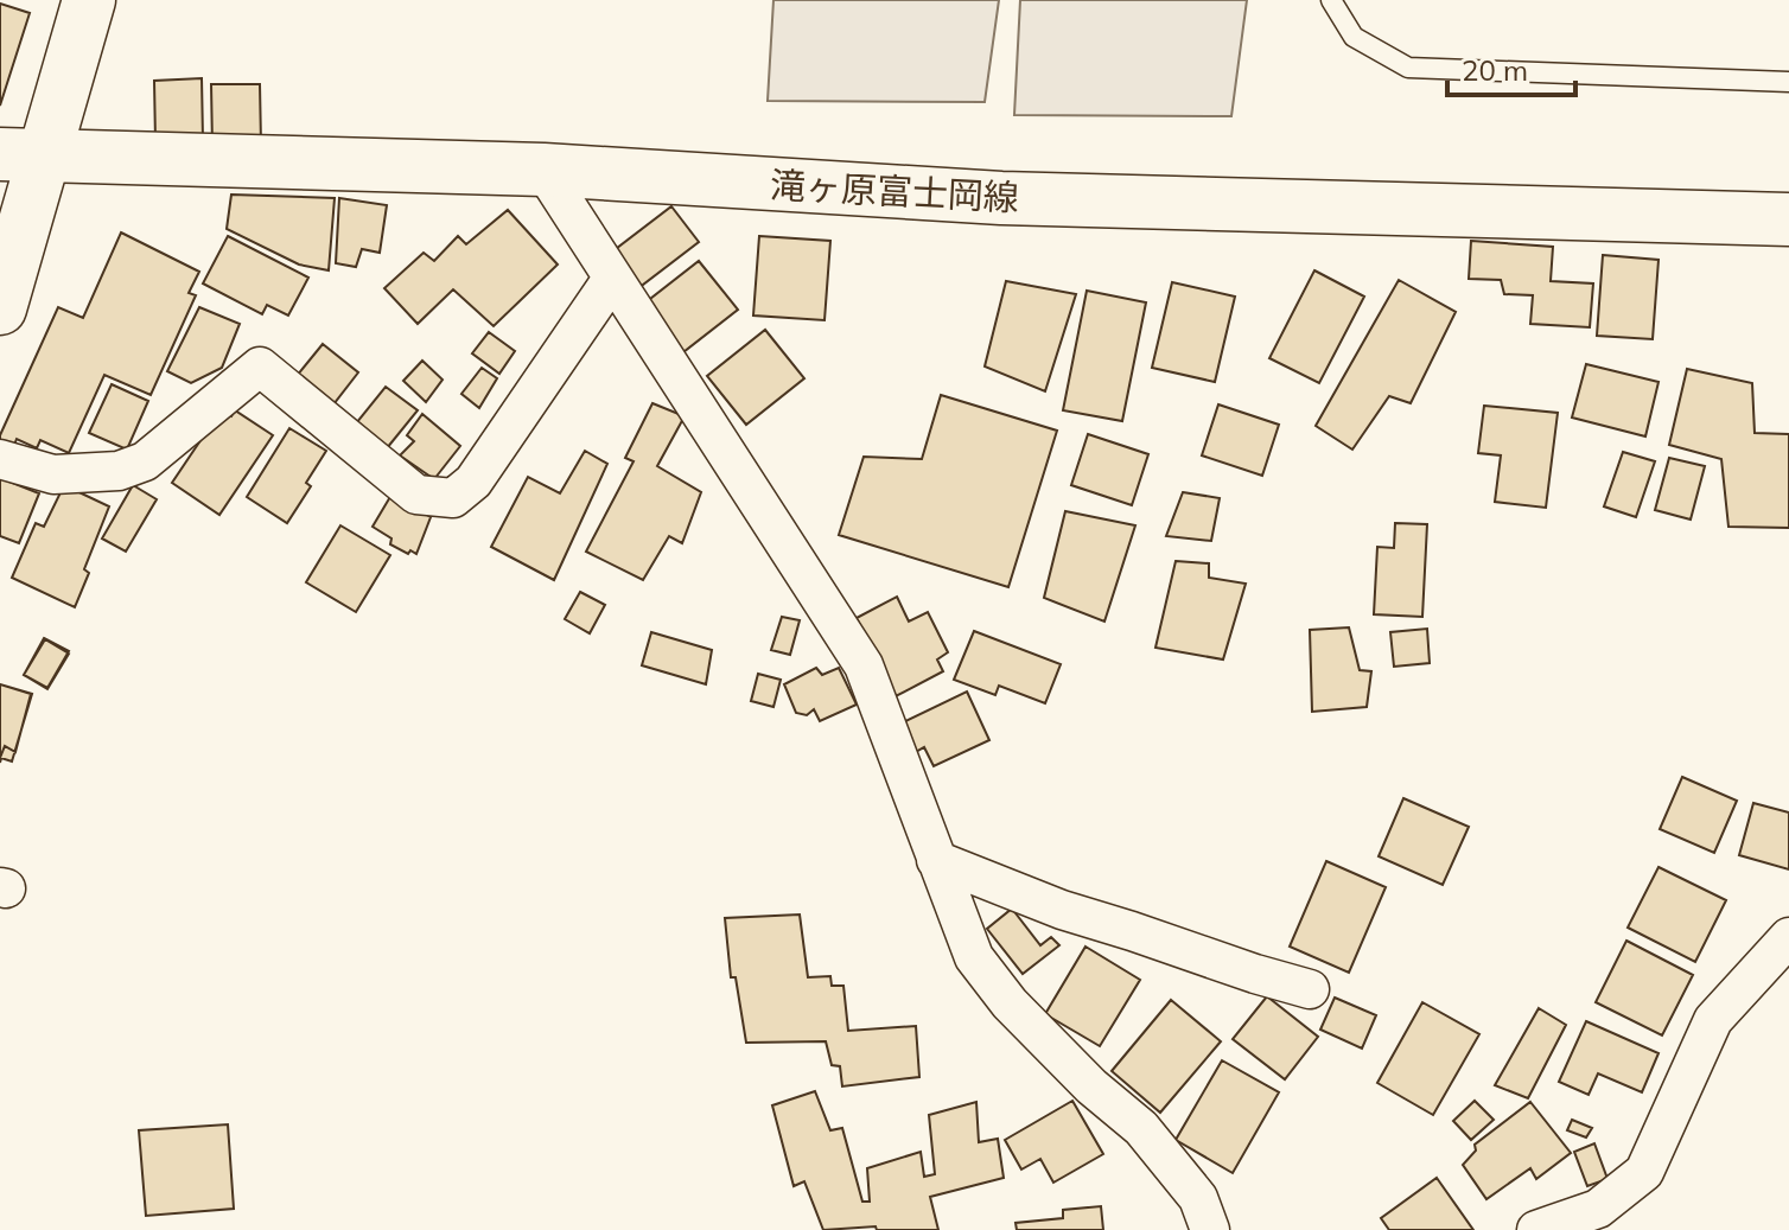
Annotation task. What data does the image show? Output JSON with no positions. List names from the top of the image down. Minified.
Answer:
{"streets":{"main road":["滝ヶ原富士岡線"]},"scale_bar":"20 m"}
